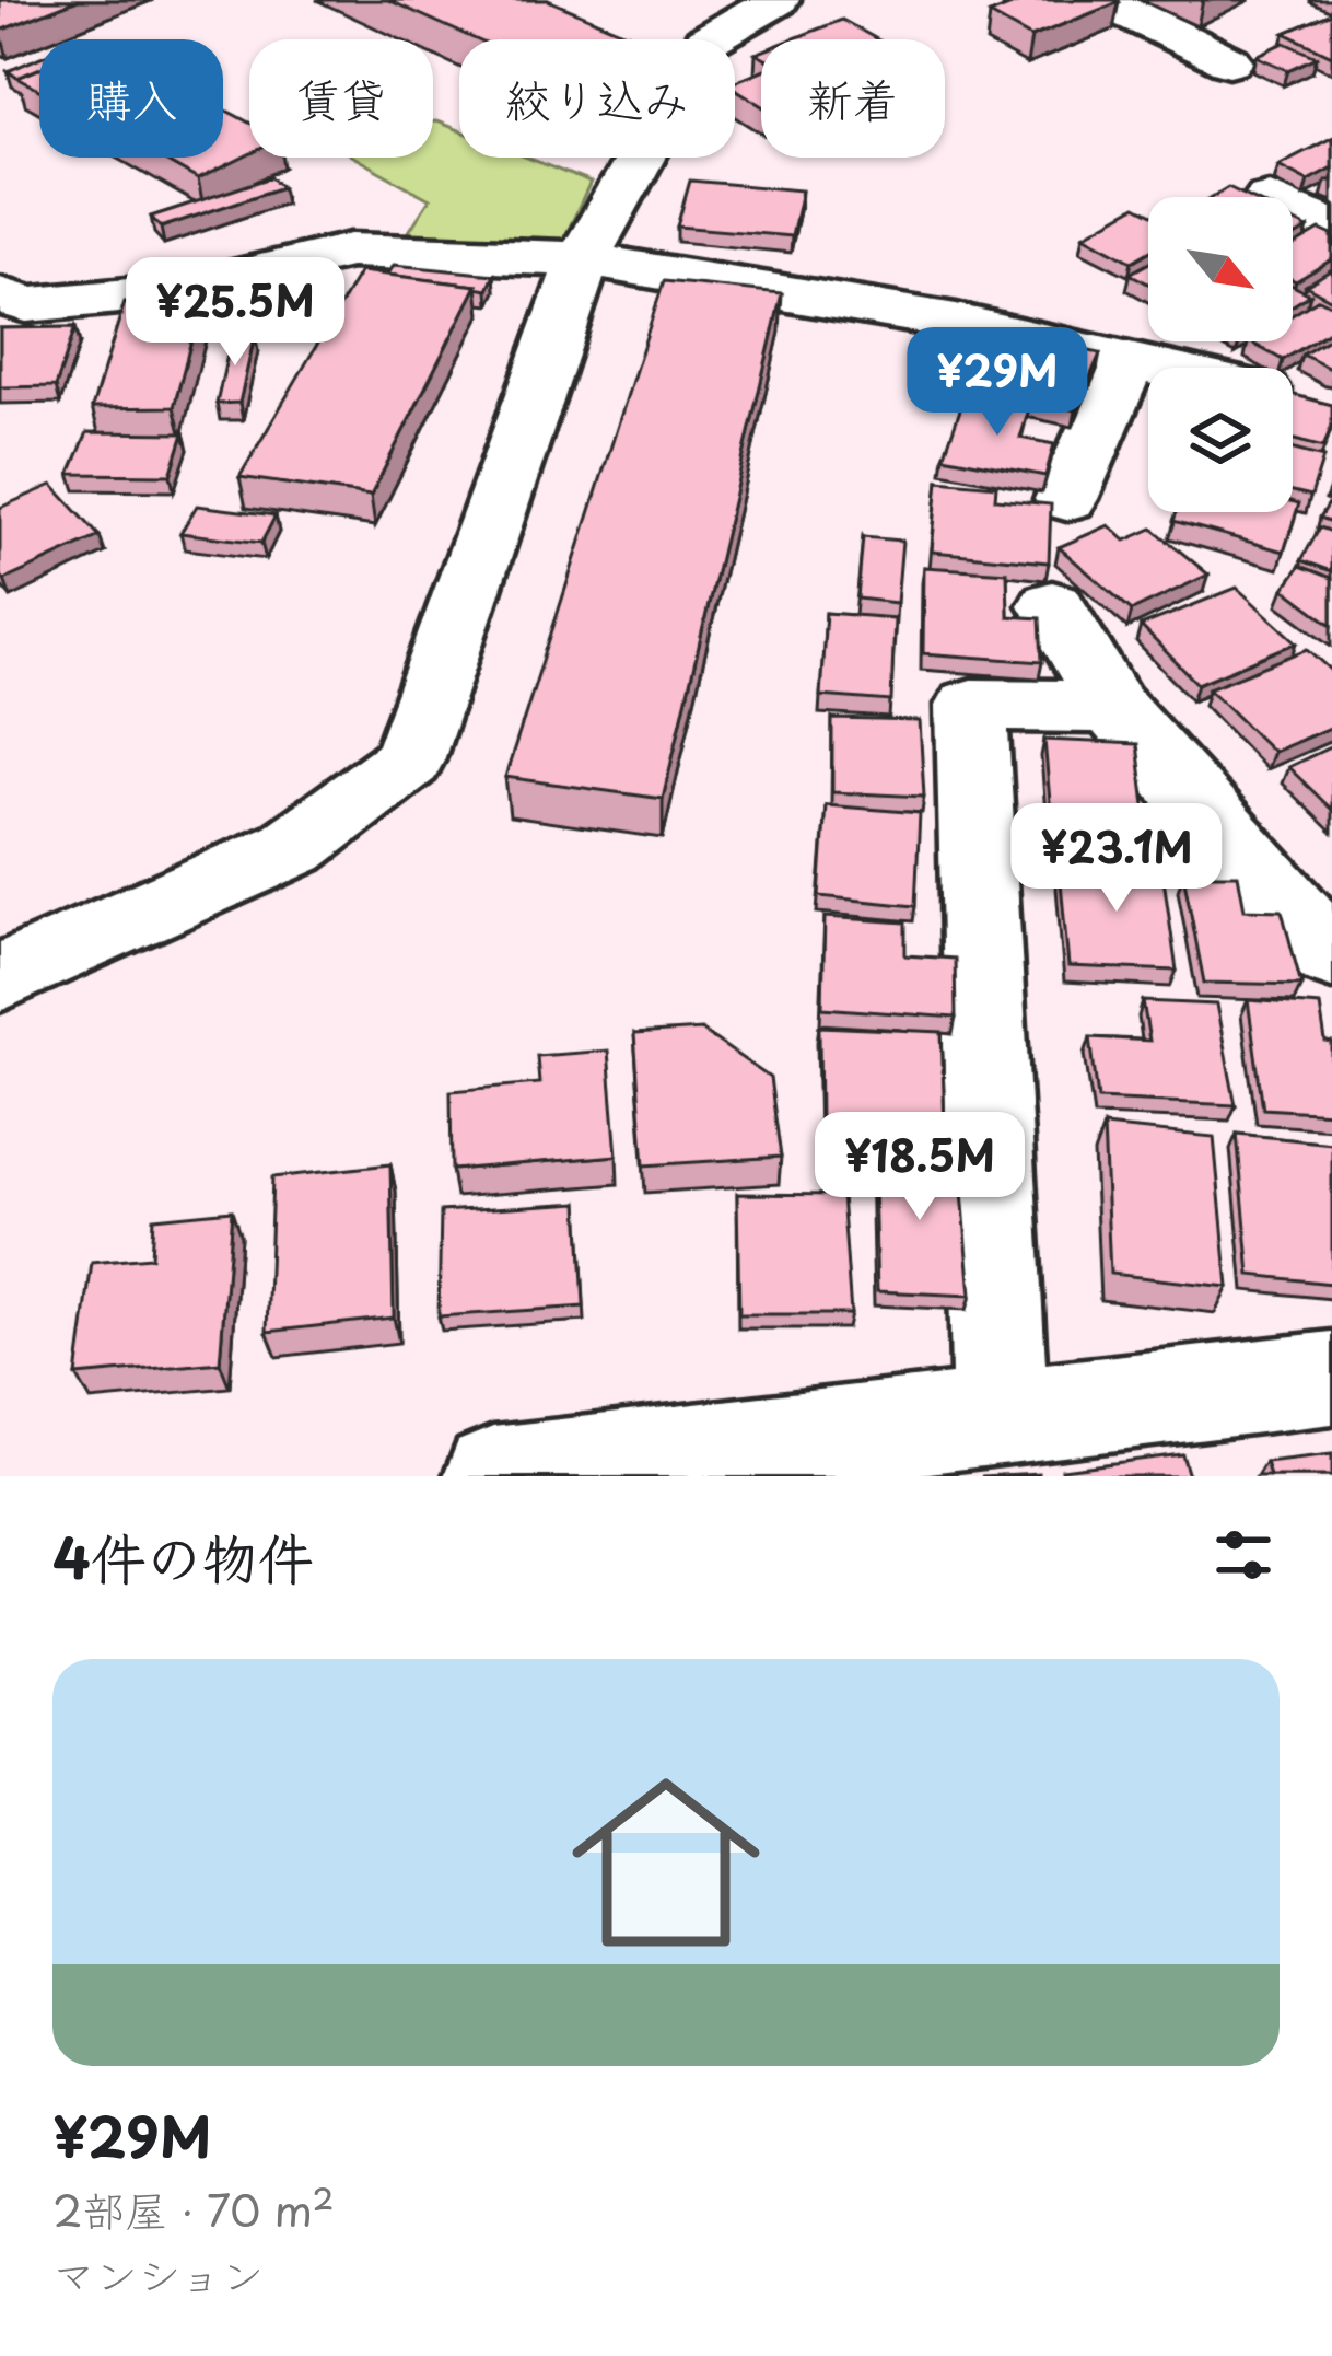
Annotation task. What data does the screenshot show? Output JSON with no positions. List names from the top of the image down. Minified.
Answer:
{"north":"bottom right","page":{"chip":["購入","賃貸","絞り込み","新着"],"price":["¥25.5M","¥29M","¥23.1M","¥18.5M"],"heading":"4件の物件","list":[{"name":"¥29M","note":"2部屋 · 70 m² · マンション"}]}}
